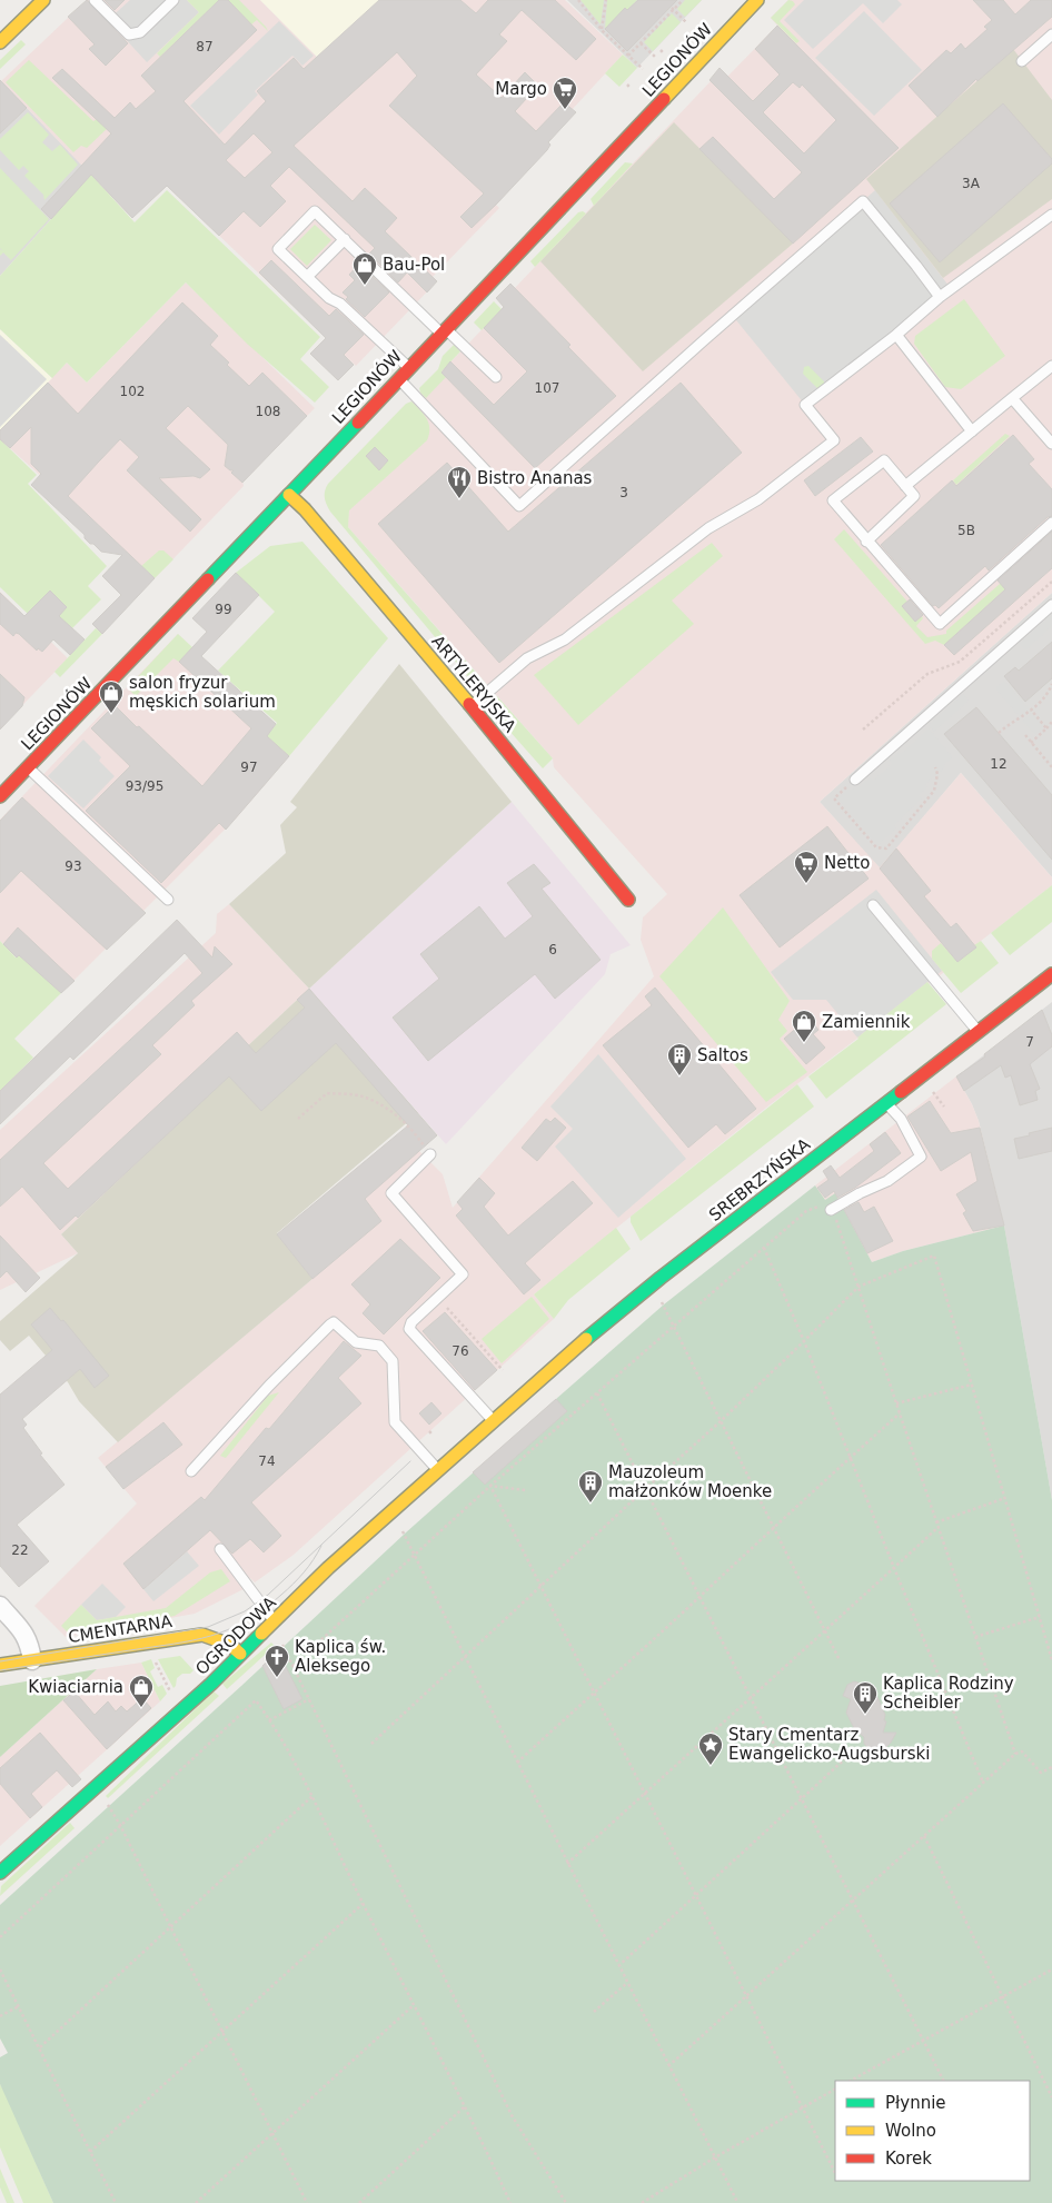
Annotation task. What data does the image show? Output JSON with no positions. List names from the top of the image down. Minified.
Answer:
{"streets":{"street":["LEGIONÓW","ARTYLERYJSKA","SREBRZYŃSKA","CMENTARNA","OGRODOWA"]},"crossings":[["LEGIONÓW","ARTYLERYJSKA"],["SREBRZYŃSKA","OGRODOWA"],["CMENTARNA","OGRODOWA"]],"places":{"supermarket":["Margo","Netto"],"shop":["Bau-Pol","salon fryzur męskich solarium","Zamiennik","Kwiaciarnia"],"restaurant":["Bistro Ananas"],"building":["Saltos","Mauzoleum małżonków Moenke","Kaplica Rodziny Scheibler"],"church":["Kaplica św. Aleksego"],"place":["Stary Cmentarz Ewangelicko-Augsburski"]},"house_numbers":["87","3A","107","102","108","3","5B","99","12","97","93/95","93","6","7","76","74","22"],"legend":["Płynnie","Wolno","Korek"]}
